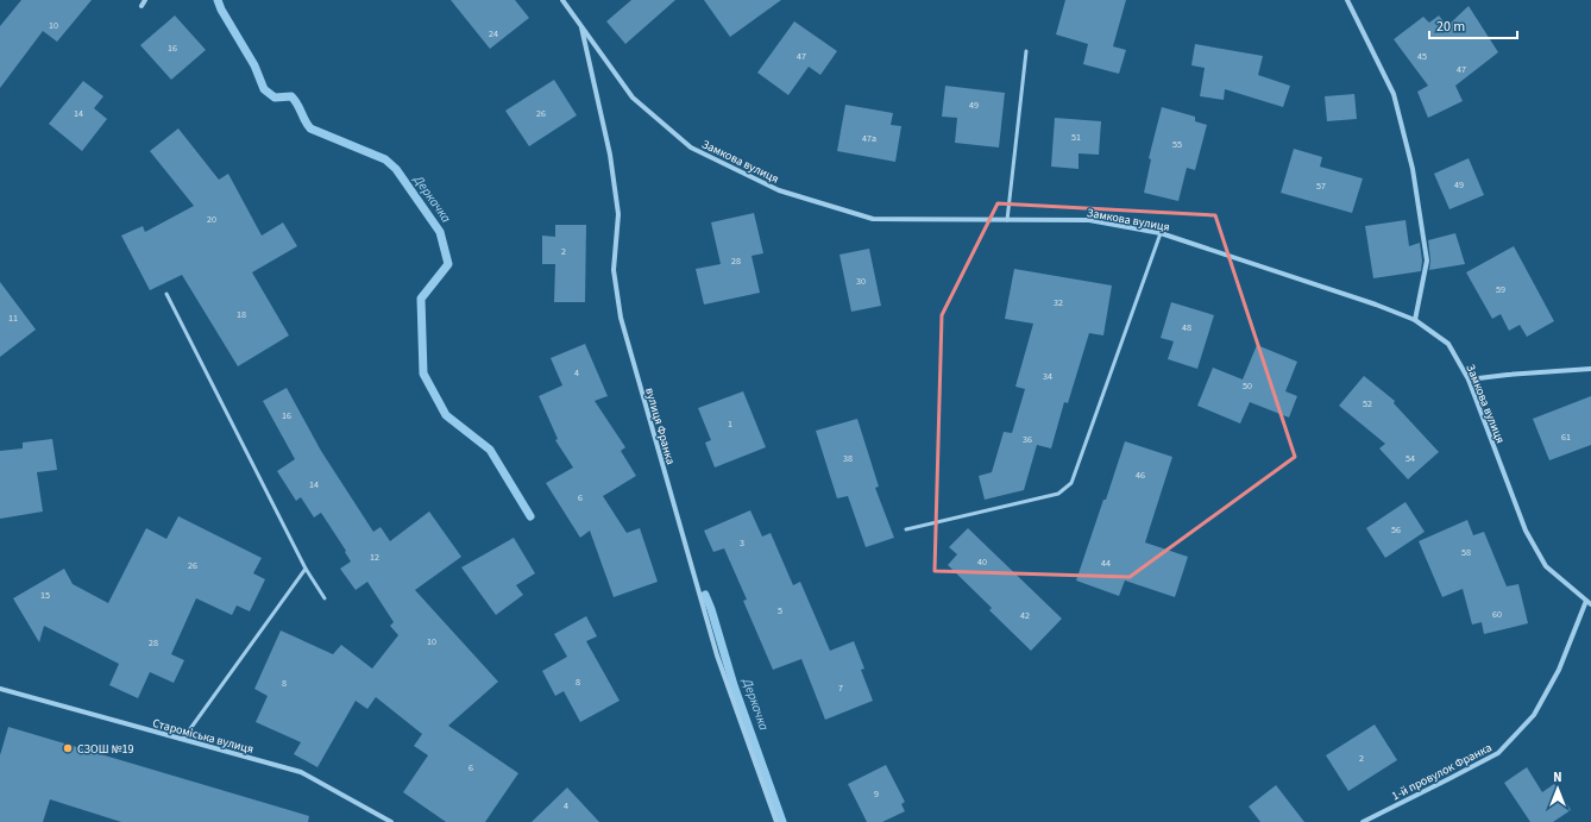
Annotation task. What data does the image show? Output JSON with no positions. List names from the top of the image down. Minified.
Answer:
{"streets":{"street":["Замкова вулиця","вулиця Франка","Староміська вулиця","1-й провулок Франка"]},"crossings":[["Замкова вулиця","вулиця Франка"],["Замкова вулиця","1-й провулок Франка"]],"water":["Деркачка"],"places":["СЗОШ №19"],"house_numbers":["10","24","16","47","45","47","49","14","26","51","47а","55","49","57","20","2","28","30","59","32","18","11","48","4","34","50","52","16","1","61","36","38","54","46","14","6","56","3","58","12","40","44","26","15","5","60","42","10","28","8","8","7","2","6","9","4"],"scale_bar":"20 m","north":"top"}
